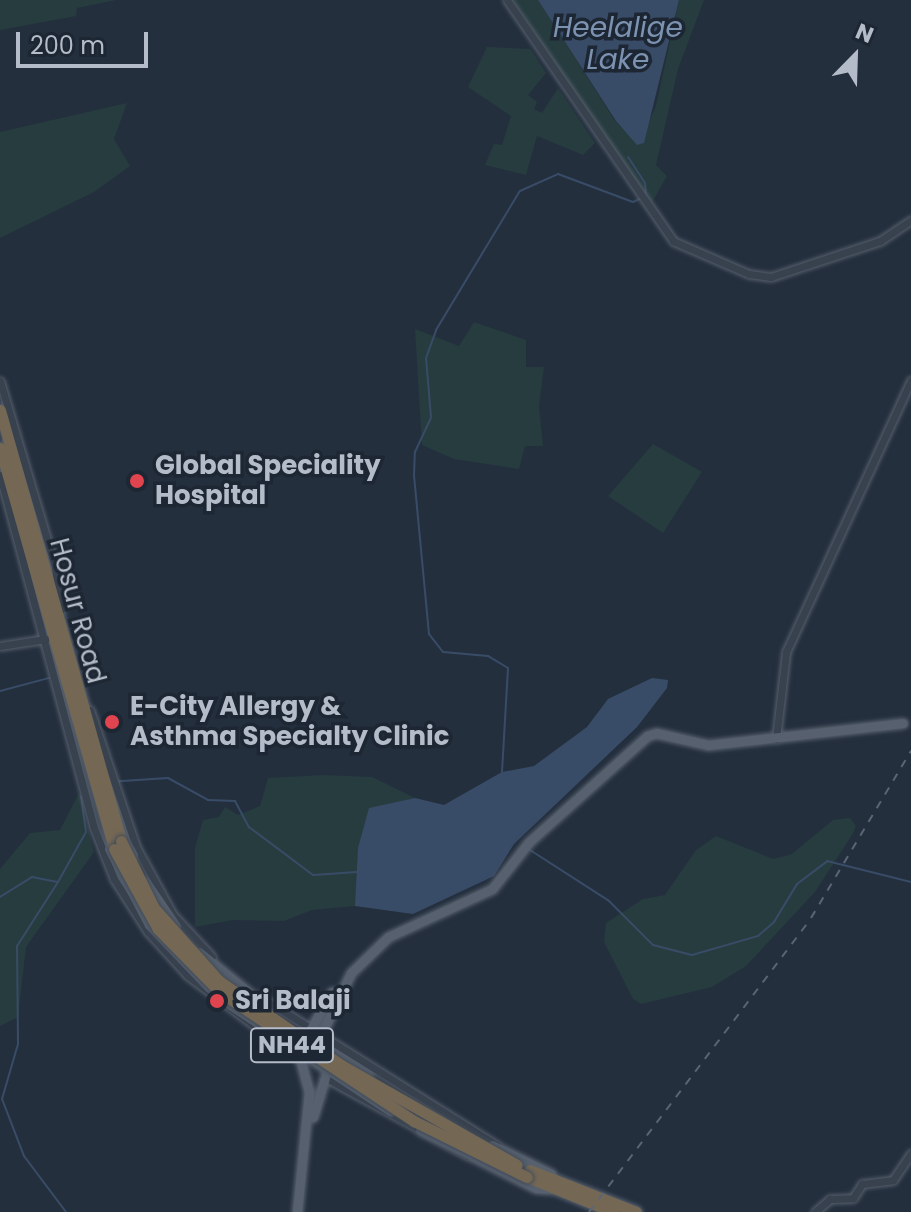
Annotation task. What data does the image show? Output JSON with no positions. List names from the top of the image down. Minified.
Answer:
{"streets":{"highway":["Hosur Road","NH44"]},"crossings":[["Hosur Road","NH44"]],"water":["Heelalige Lake"],"places":["Global Speciality Hospital","E-City Allergy & Asthma Specialty Clinic","Sri Balaji"],"scale_bar":"200 m","north":"top right"}
